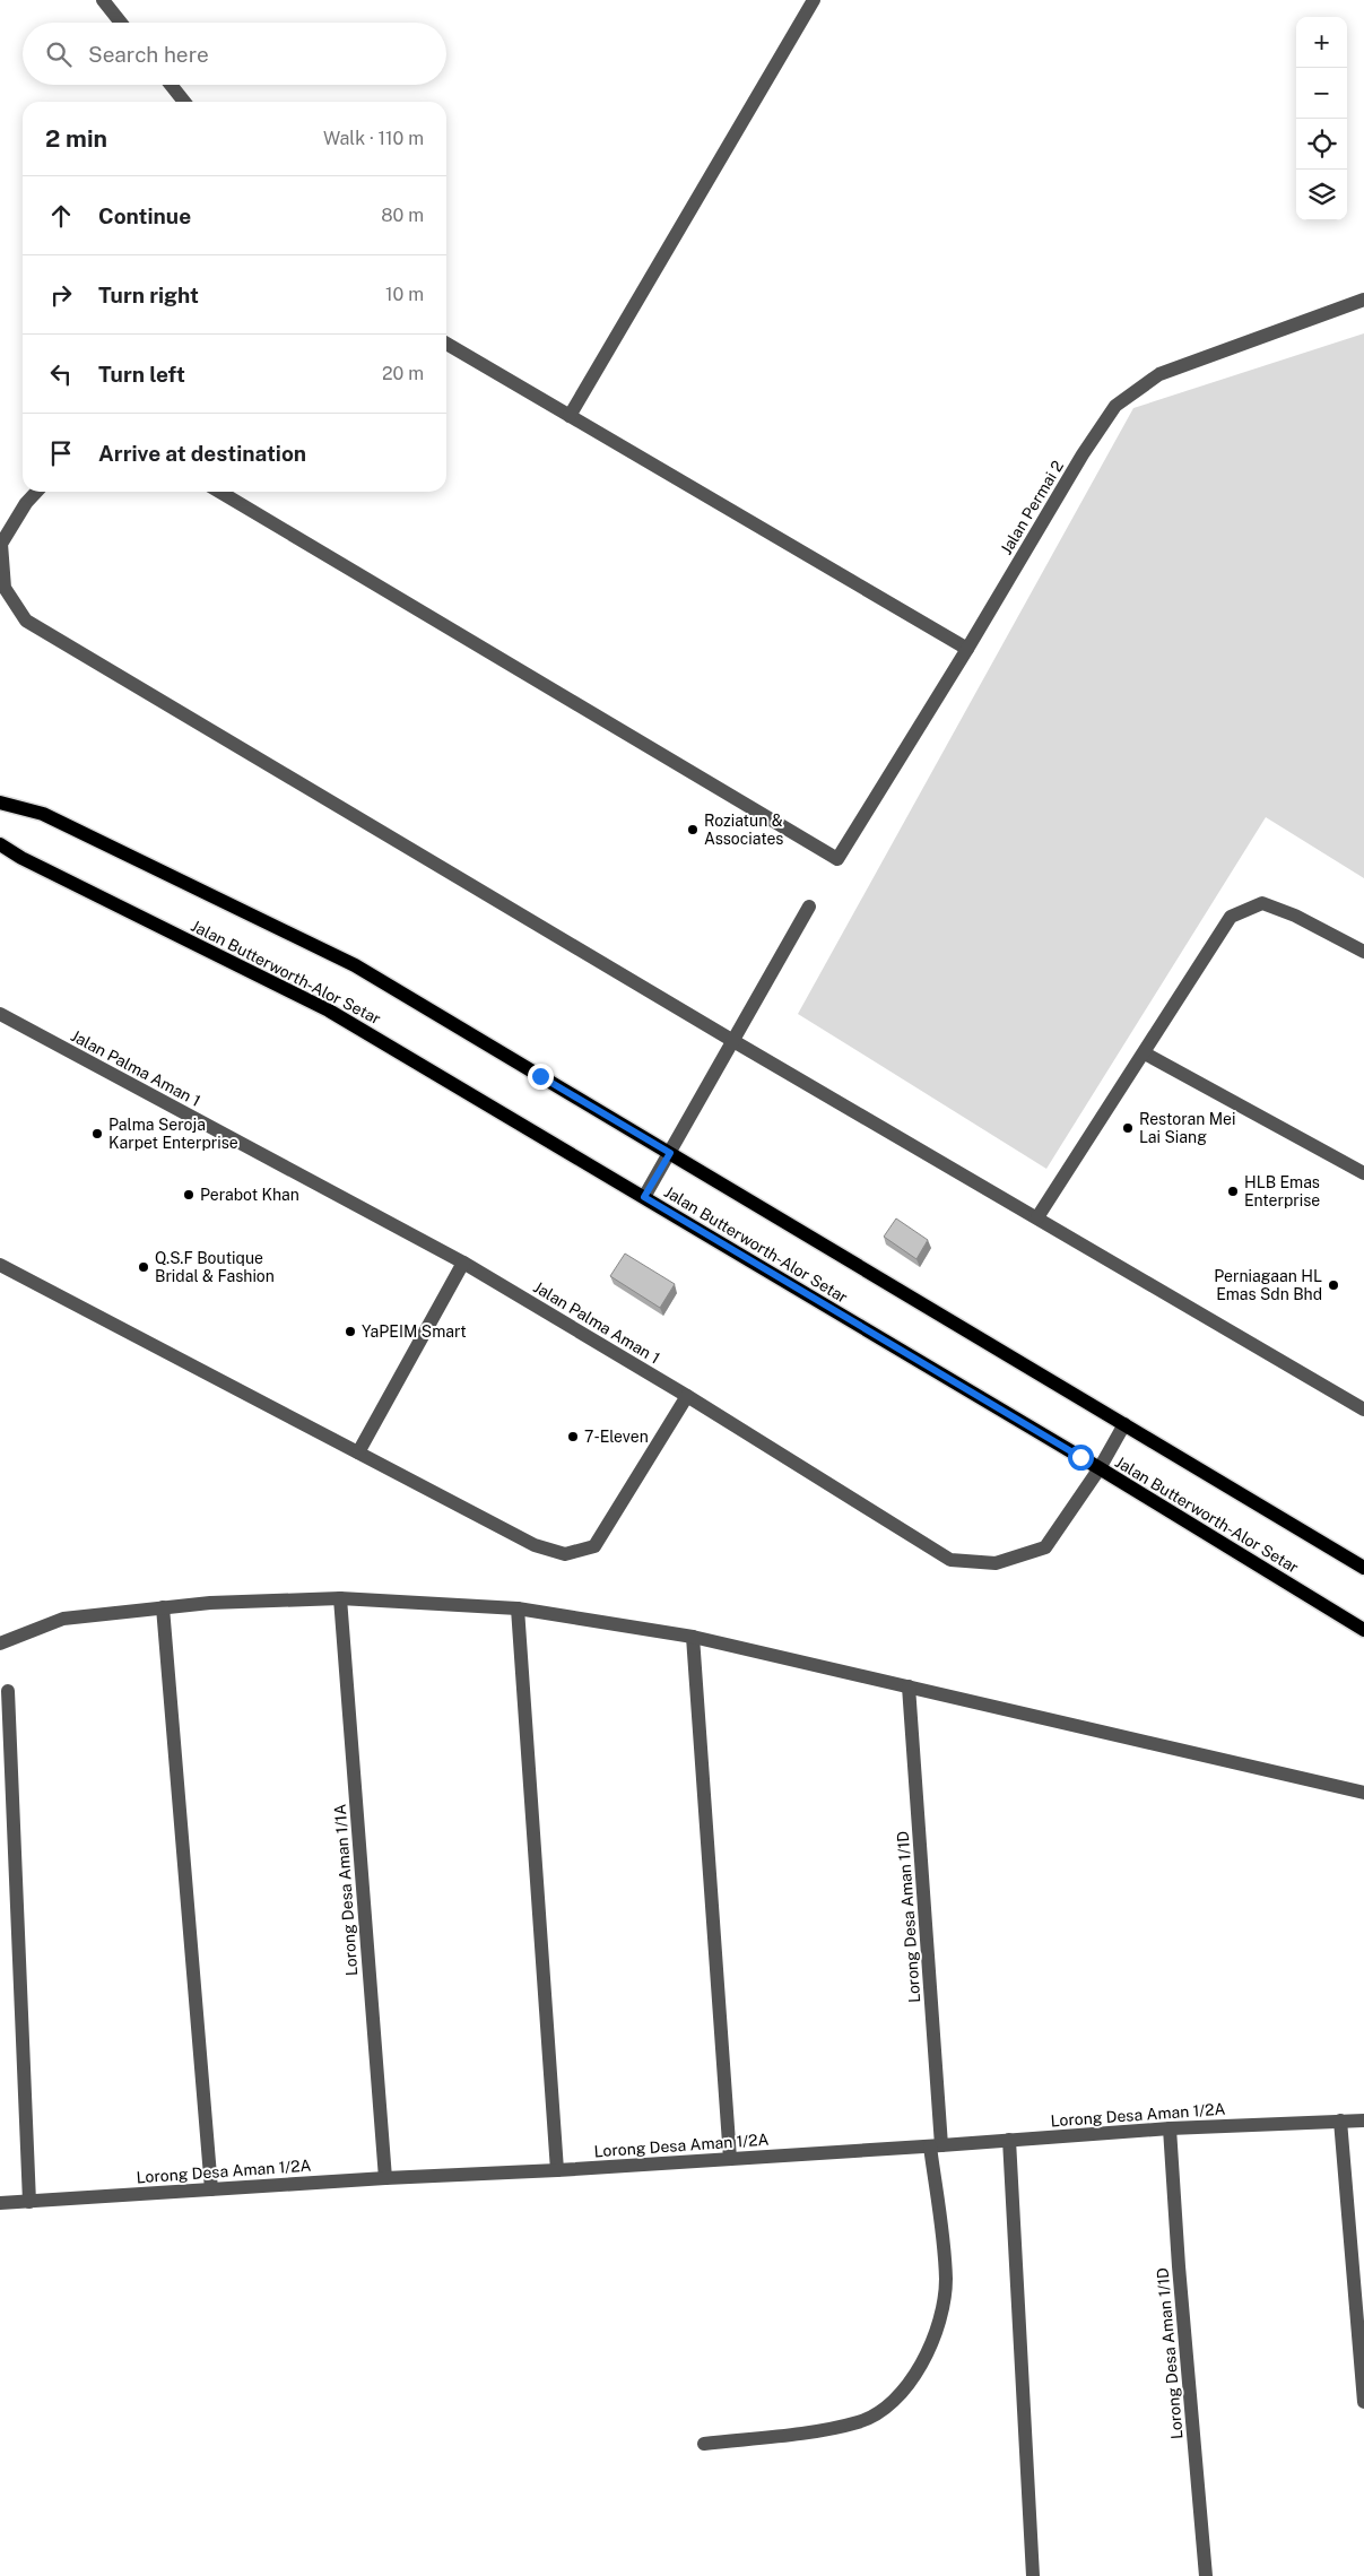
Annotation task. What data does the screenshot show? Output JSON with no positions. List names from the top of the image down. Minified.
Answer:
{"streets":{"main road":["Jalan Butterworth-Alor Setar"],"street":["Jalan Permai 2","Jalan Palma Aman 1","Lorong Desa Aman 1/1A","Lorong Desa Aman 1/1D","Lorong Desa Aman 1/2A"]},"crossings":[["Jalan Butterworth-Alor Setar","Jalan Palma Aman 1"],["Lorong Desa Aman 1/1A","Lorong Desa Aman 1/2A"],["Lorong Desa Aman 1/1D","Lorong Desa Aman 1/2A"]],"places":["Roziatun & Associates","Restoran Mei Lai Siang","Palma Seroja Karpet Enterprise","HLB Emas Enterprise","Perabot Khan","Q.S.F Boutique Bridal & Fashion","Perniagaan HL Emas Sdn Bhd","YaPEIM Smart","7-Eleven"],"page":{"map_buttons":["+","−"],"search":"Search here","heading":["2 min","Walk · 110 m"],"list":[["Continue","80 m"],["Turn right","10 m"],["Turn left","20 m"],"Arrive at destination"]}}
